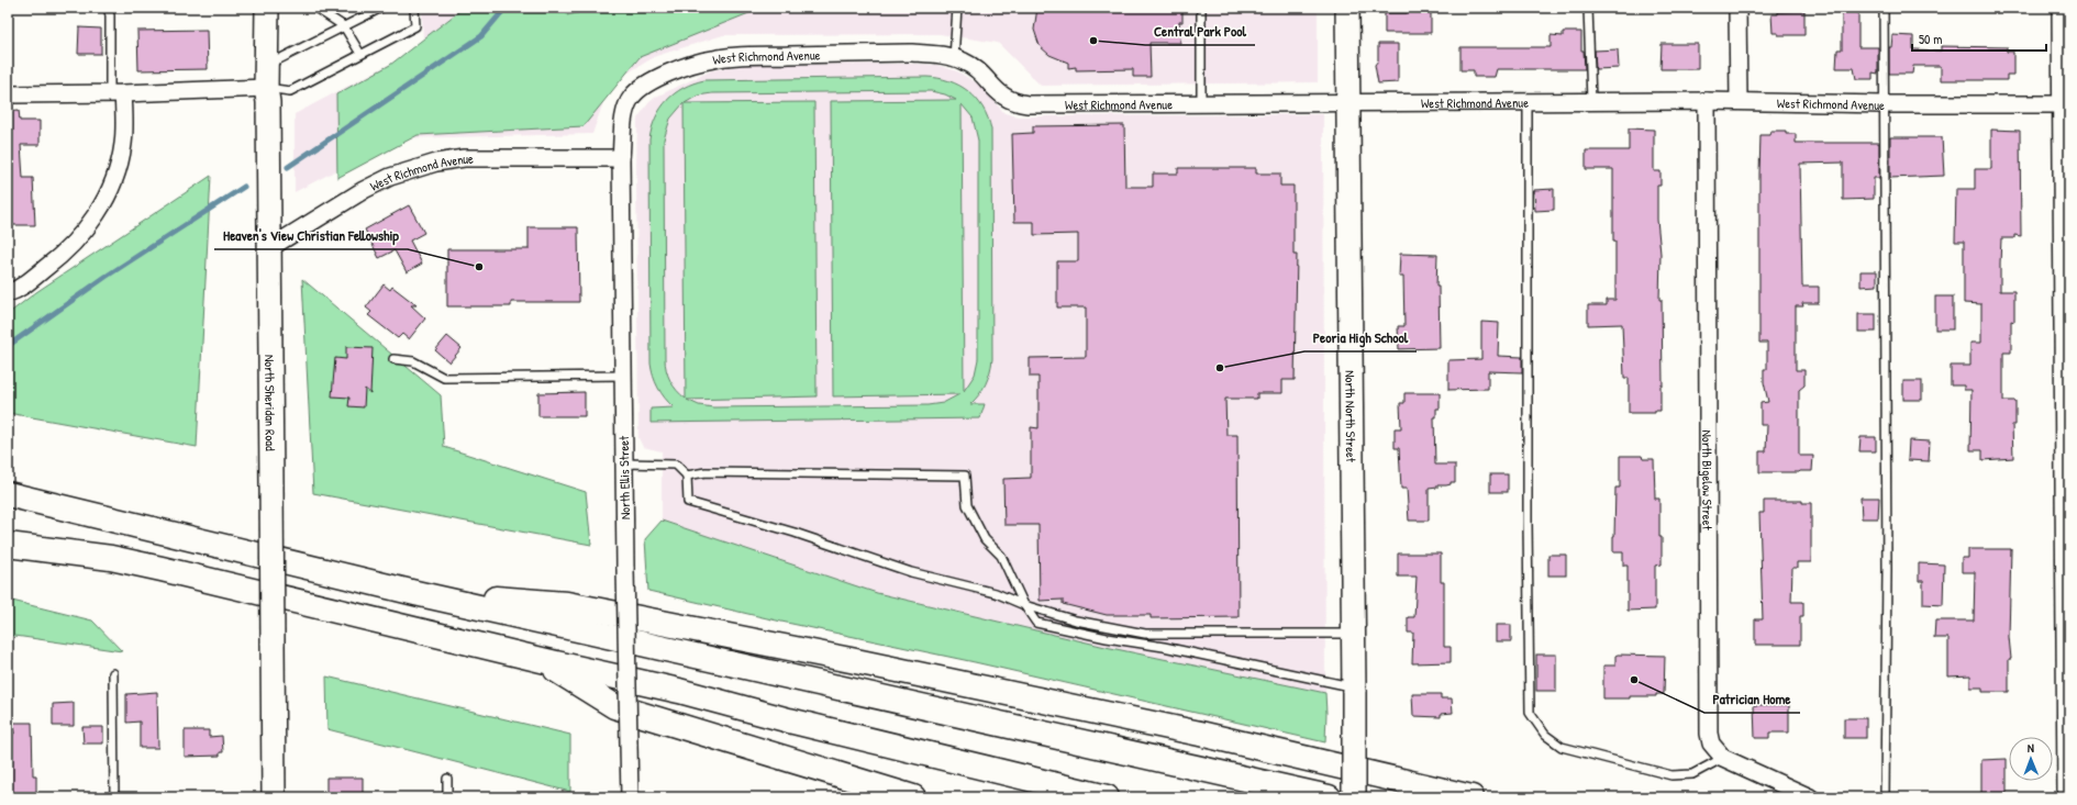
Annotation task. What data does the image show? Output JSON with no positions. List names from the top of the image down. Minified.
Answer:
{"streets":{"street":["West Richmond Avenue","North Sheridan Road","North North Street","North Ellis Street","North Bigelow Street"]},"crossings":[["West Richmond Avenue","North Sheridan Road"],["West Richmond Avenue","North North Street"],["West Richmond Avenue","North Ellis Street"],["West Richmond Avenue","North Bigelow Street"]],"places":["Central Park Pool","Heaven's View Christian Fellowship","Peoria High School","Patrician Home"],"scale_bar":"50 m","north":"top"}
